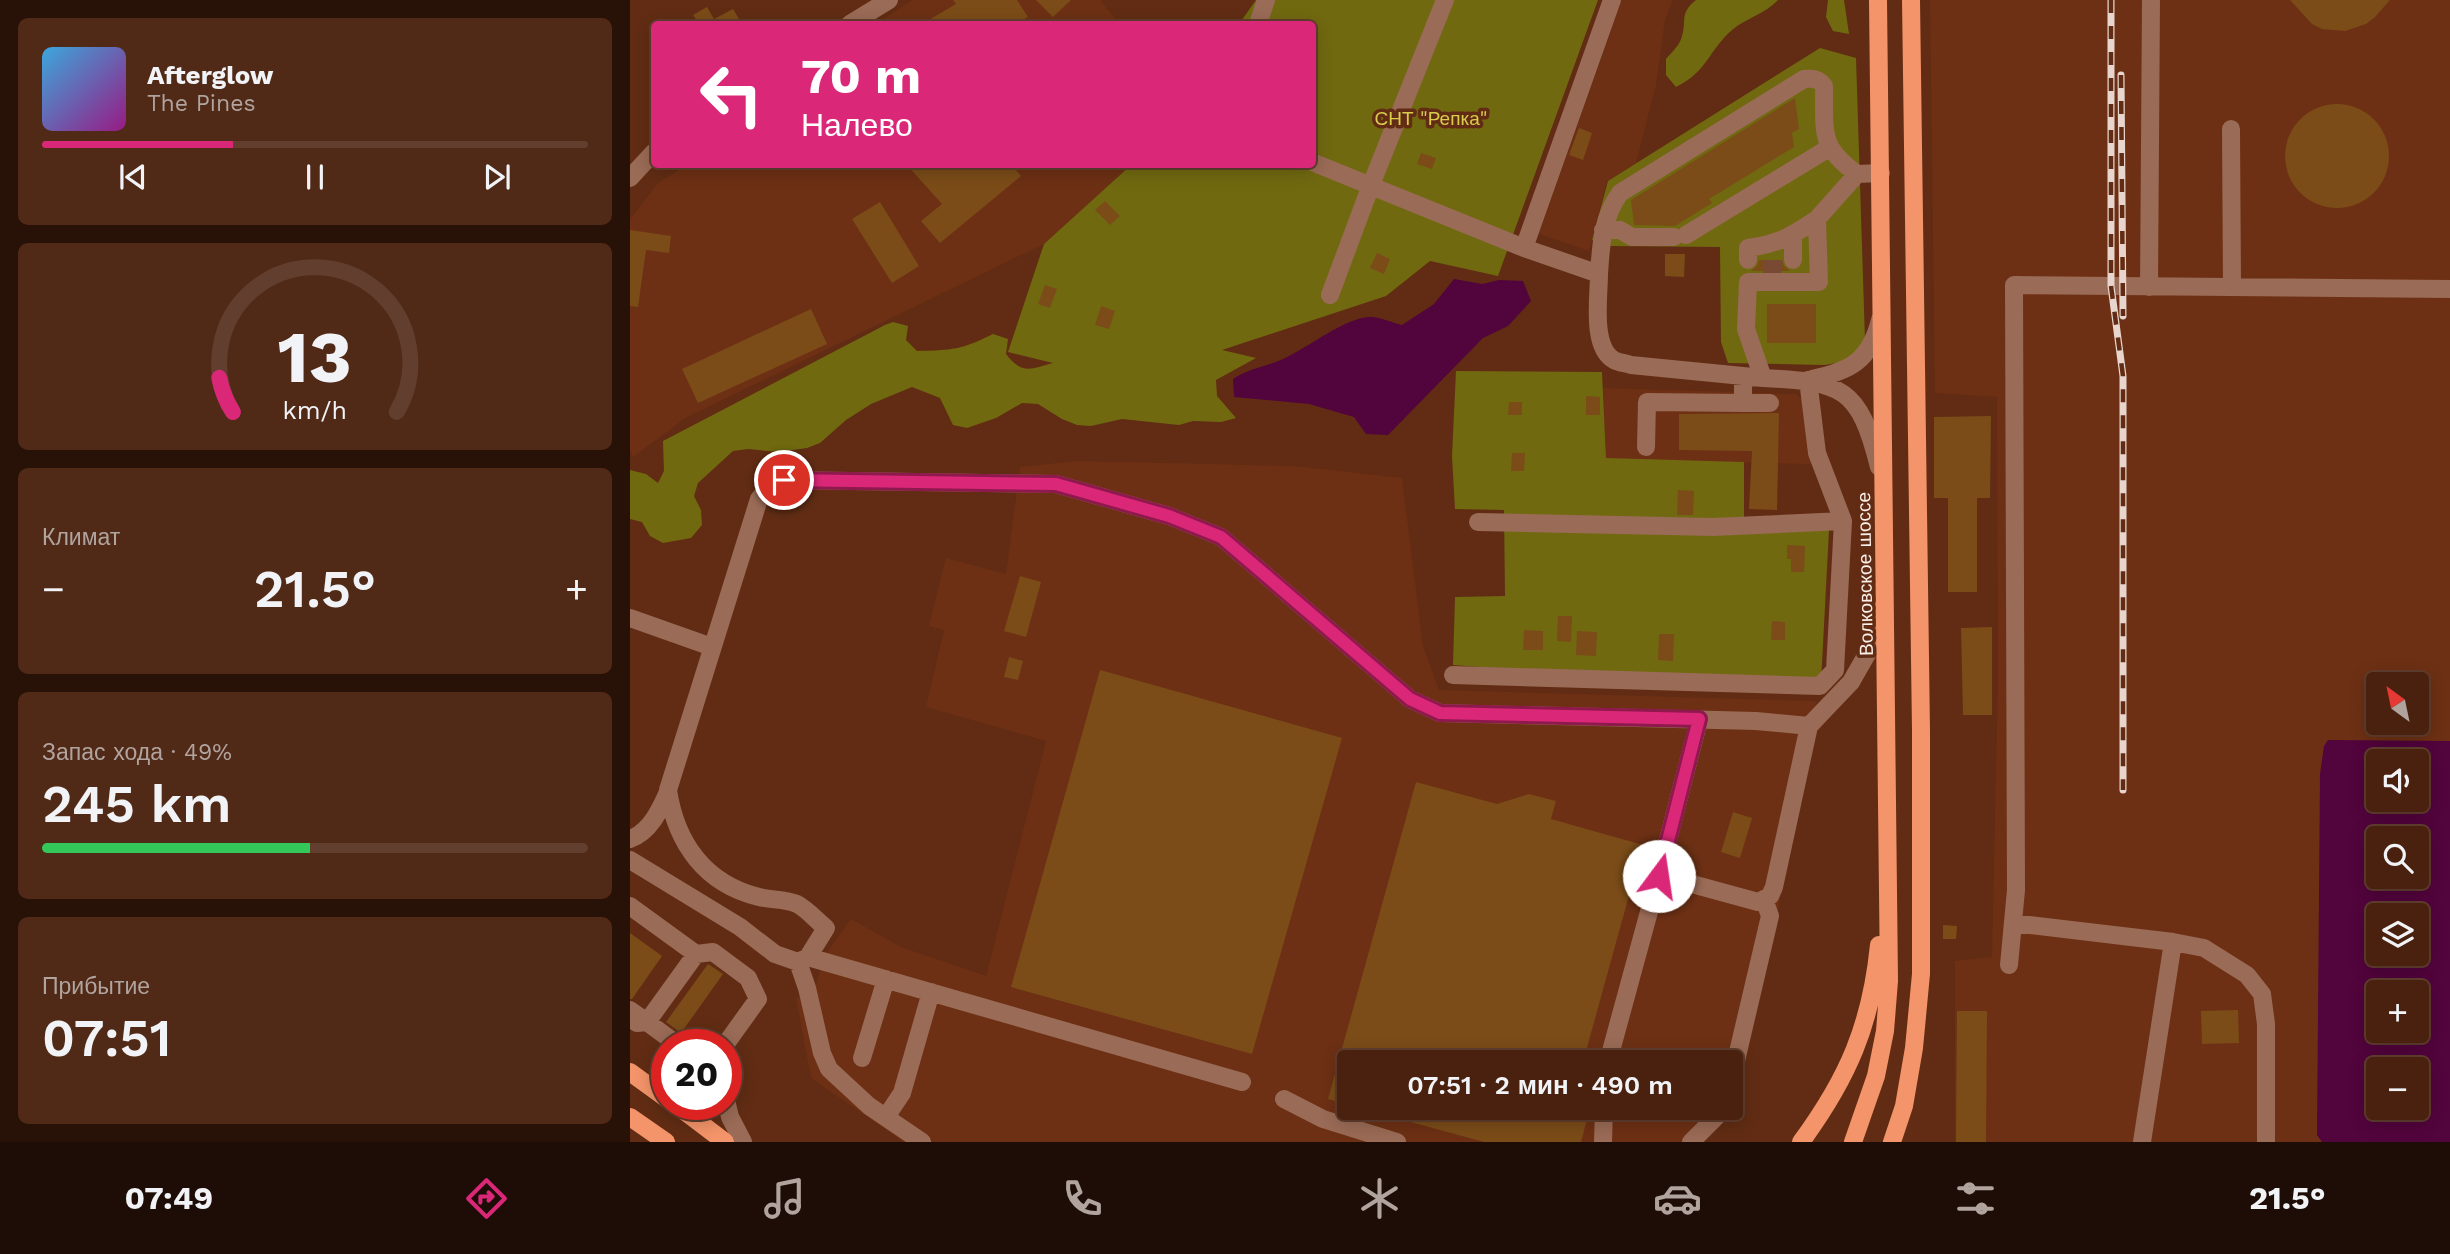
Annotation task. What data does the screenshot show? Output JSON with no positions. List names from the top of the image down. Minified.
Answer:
{"streets":{"main road":["Волковское шоссе"]},"parks":["СНТ \"Репка\""],"north":"top left","page":{"turn":["70 m","Налево"],"song":["Afterglow","The Pines"],"tile":["Климат",["Запас хода · 49%","245 km"],["Прибытие","07:51"]],"heat":["−","21.5°","+"],"map_buttons":["+","−"],"limit":"20","trip":"07:51 · 2 мин · 490 m","tabs":["07:49","21.5°"],"gauge":["13","km/h"]}}
